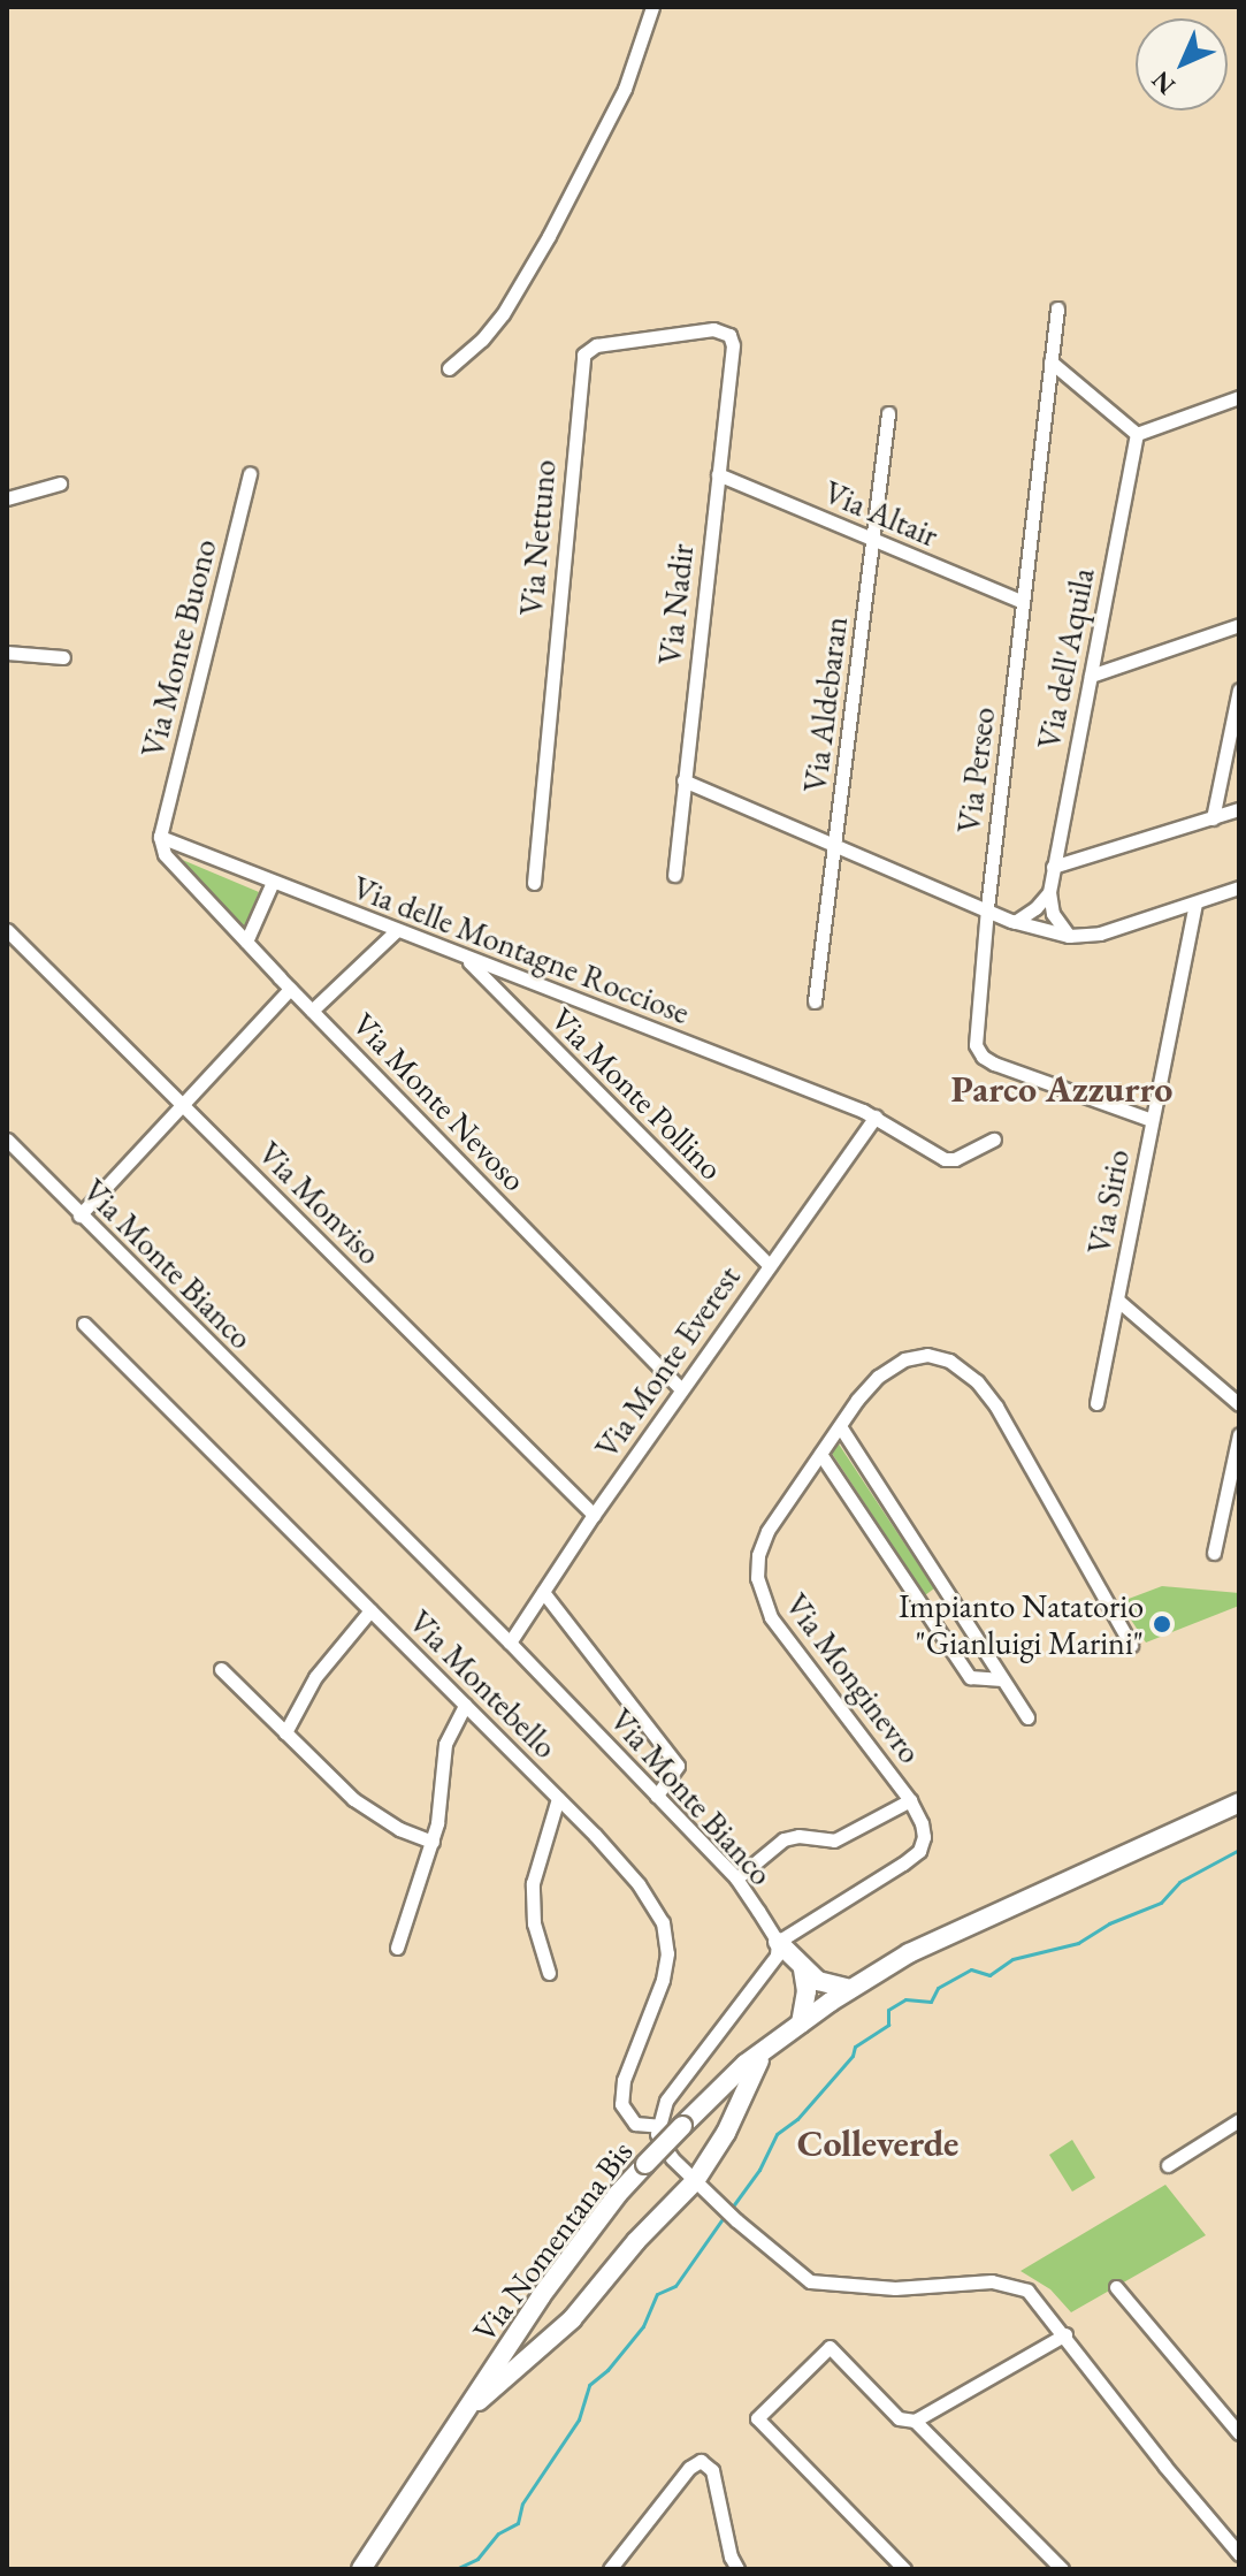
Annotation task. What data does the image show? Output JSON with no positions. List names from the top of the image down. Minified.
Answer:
{"streets":{"main road":["Via Nomentana Bis"],"street":["Via Altair","Via Nettuno","Via Nadir","Via Monte Buono","Via dell'Aquila","Via Aldebaran","Via Perseo","Via delle Montagne Rocciose","Via Monte Pollino","Via Monte Nevoso","Via Sirio","Via Monviso","Via Monte Bianco","Via Monte Everest","Via Monginevro","Via Montebello"]},"crossings":[["Via Altair","Via Nadir"],["Via Altair","Via Aldebaran"],["Via Altair","Via Perseo"],["Via Nettuno","Via Nadir"],["Via Monte Buono","Via delle Montagne Rocciose"],["Via Monte Buono","Via Monte Nevoso"],["Via Perseo","Via Sirio"],["Via delle Montagne Rocciose","Via Monte Pollino"],["Via delle Montagne Rocciose","Via Monte Nevoso"],["Via delle Montagne Rocciose","Via Monte Everest"],["Via Monte Pollino","Via Monte Everest"],["Via Monte Nevoso","Via Monte Everest"],["Via Monviso","Via Monte Everest"],["Via Monte Bianco","Via Monte Everest"],["Via Monte Bianco","Via Monginevro"]],"districts":["Parco Azzurro","Colleverde"],"places":["Impianto Natatorio \"Gianluigi Marini\""],"north":"bottom left"}
